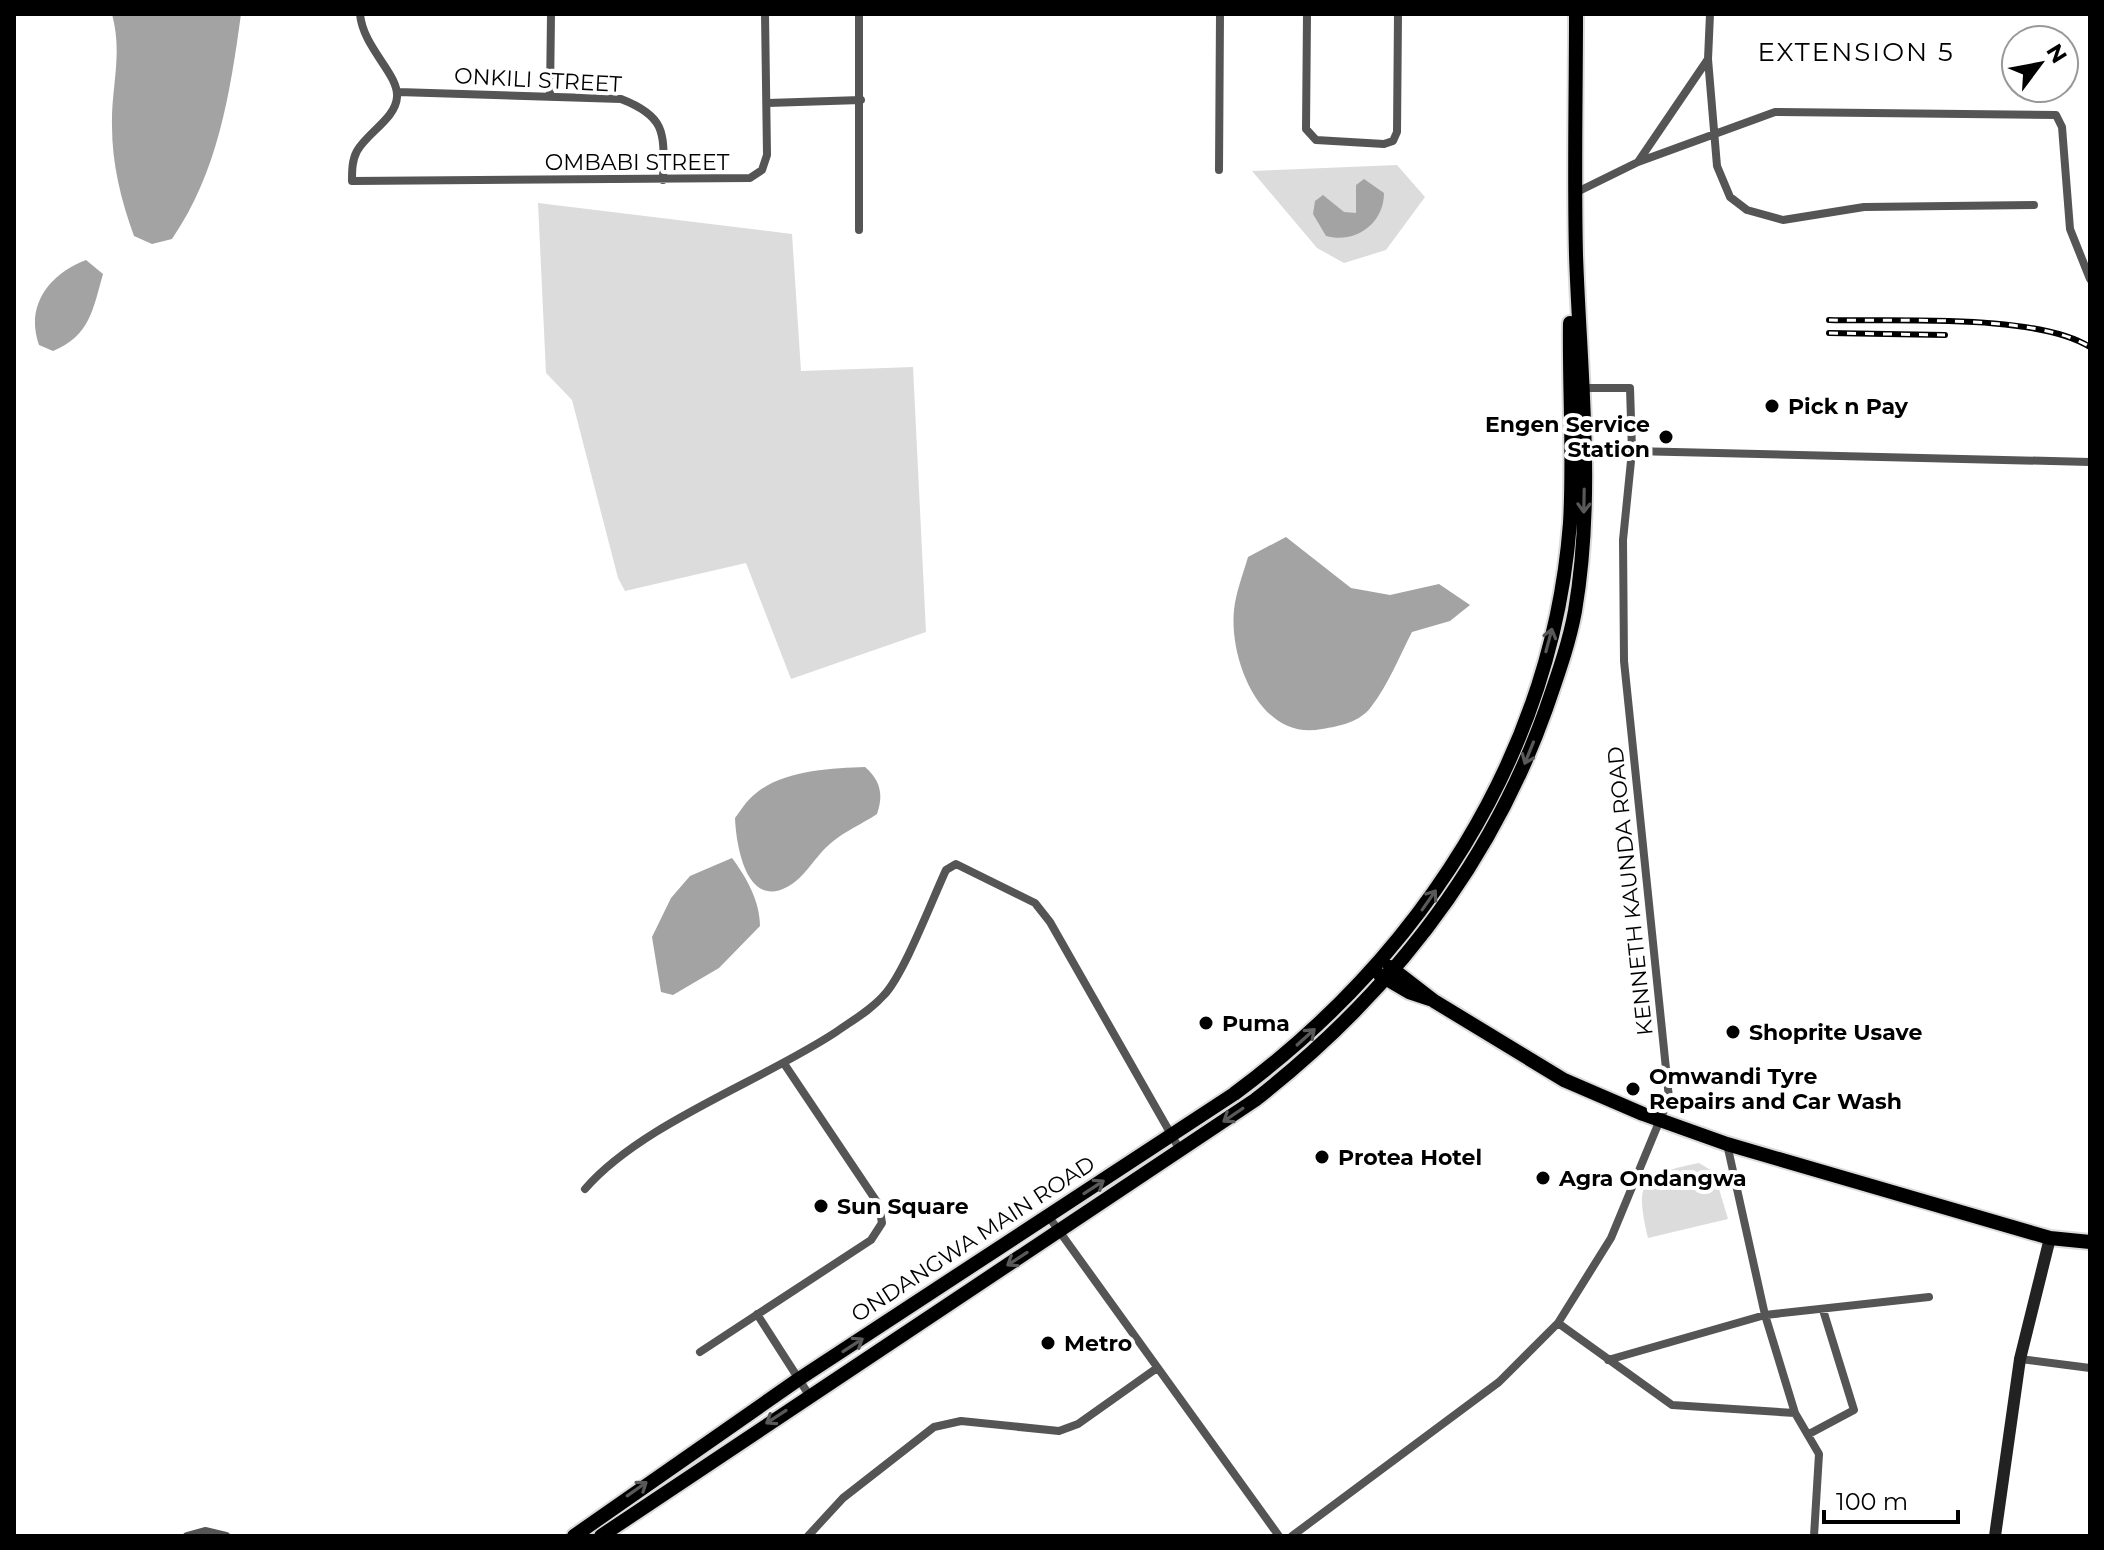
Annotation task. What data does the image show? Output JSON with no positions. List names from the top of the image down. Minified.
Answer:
{"streets":{"main road":["ONDANGWA MAIN ROAD"],"street":["ONKILI STREET","OMBABI STREET","KENNETH KAUNDA ROAD"]},"crossings":[["ONKILI STREET","OMBABI STREET"],["KENNETH KAUNDA ROAD","ONDANGWA MAIN ROAD"]],"districts":["EXTENSION 5"],"places":["Pick n Pay","Engen Service Station","Puma","Shoprite Usave","Omwandi Tyre Repairs and Car Wash","Protea Hotel","Agra Ondangwa","Sun Square","Metro"],"scale_bar":"100 m","north":"top right"}
